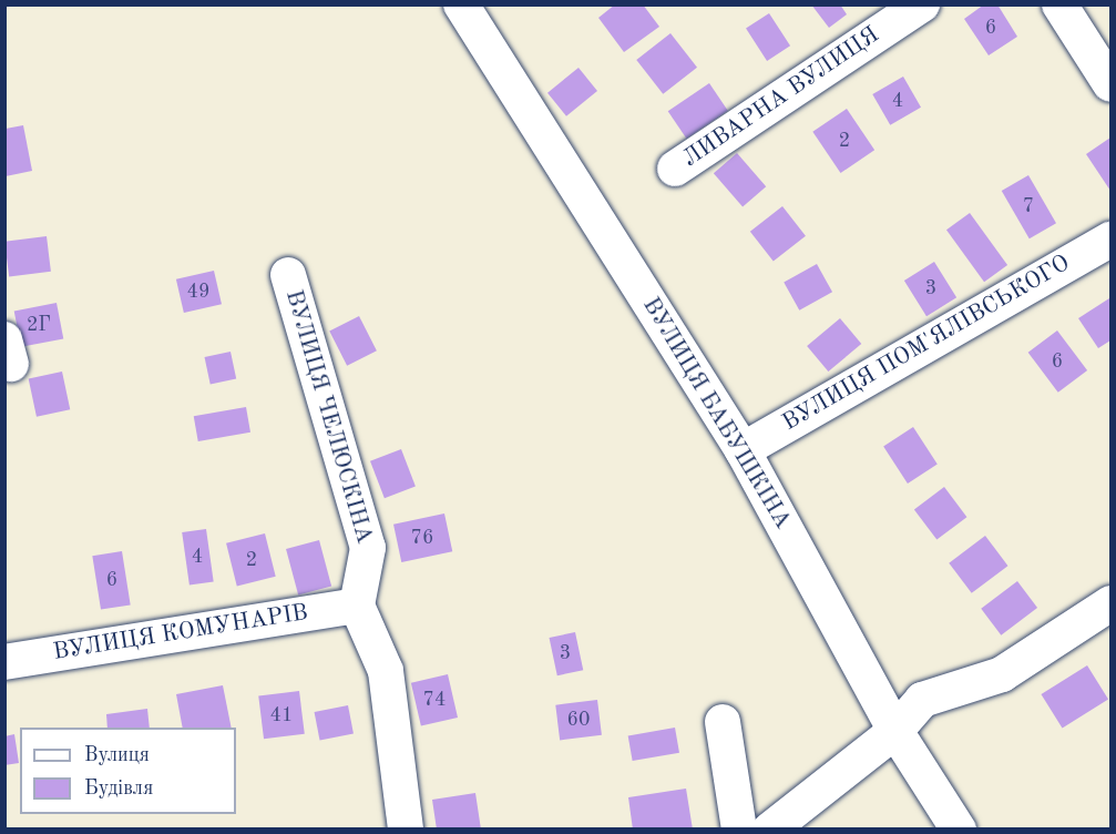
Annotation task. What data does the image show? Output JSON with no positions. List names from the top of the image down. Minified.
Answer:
{"streets":{"street":["ЛИВАРНА ВУЛИЦЯ","ВУЛИЦЯ ПОМ'ЯЛІВСЬКОГО","ВУЛИЦЯ БАБУШКІНА","ВУЛИЦЯ ЧЕЛЮСКІНА","ВУЛИЦЯ КОМУНАРІВ"]},"crossings":[["ВУЛИЦЯ ПОМ'ЯЛІВСЬКОГО","ВУЛИЦЯ БАБУШКІНА"],["ВУЛИЦЯ ЧЕЛЮСКІНА","ВУЛИЦЯ КОМУНАРІВ"]],"house_numbers":["6","4","2","7","3","49","2Г","6","76","4","2","6","3","74","41","60"],"legend":["Вулиця","Будівля"]}
